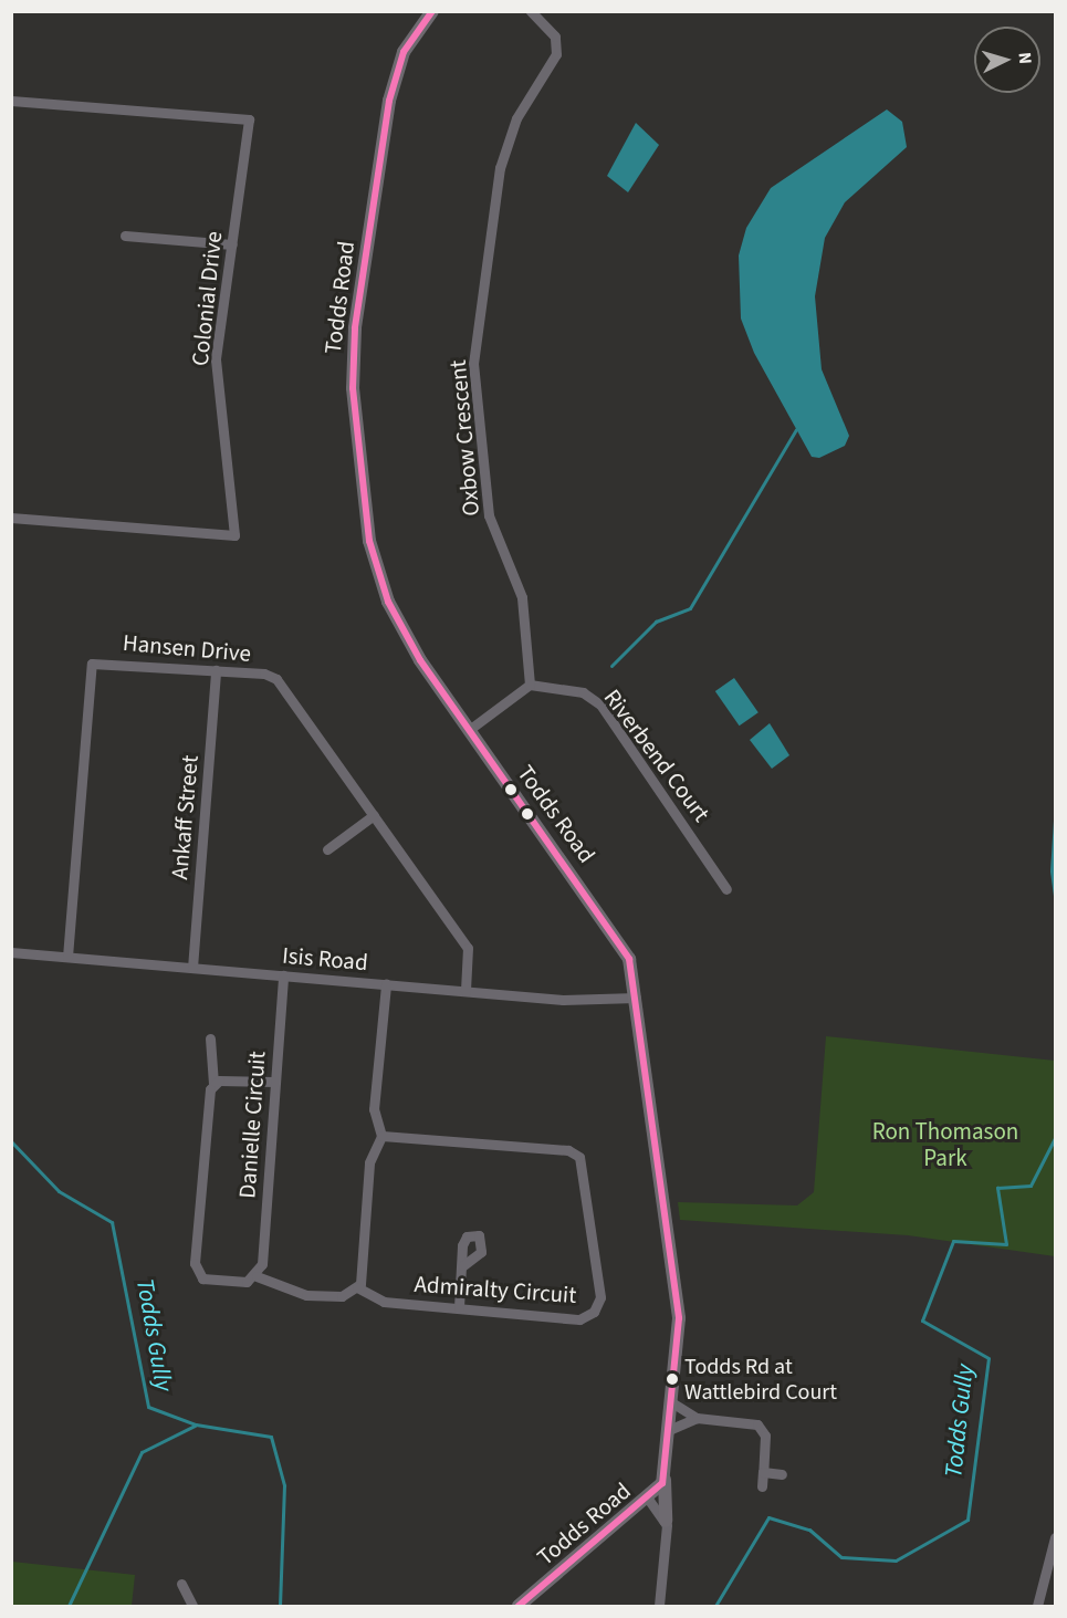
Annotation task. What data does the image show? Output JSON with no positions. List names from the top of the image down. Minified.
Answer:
{"streets":{"street":["Todds Road","Colonial Drive","Oxbow Crescent","Hansen Drive","Riverbend Court","Ankaff Street","Isis Road","Danielle Circuit","Admiralty Circuit"]},"crossings":[["Todds Road","Isis Road"],["Oxbow Crescent","Riverbend Court"],["Hansen Drive","Ankaff Street"],["Hansen Drive","Isis Road"],["Ankaff Street","Isis Road"],["Isis Road","Danielle Circuit"]],"water":["Todds Gully"],"parks":["Ron Thomason Park"],"places":["Todds Rd at Wattlebird Court"],"north":"right"}
